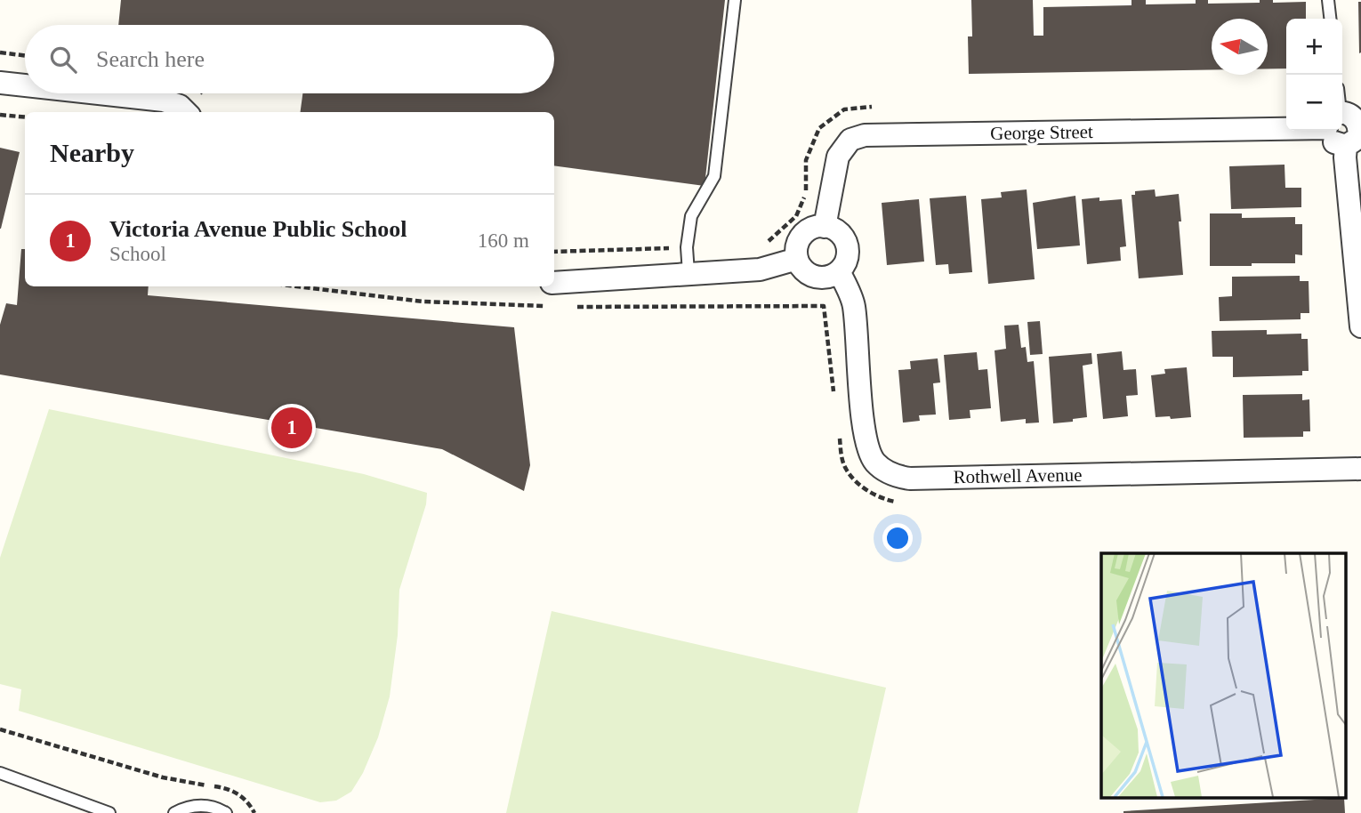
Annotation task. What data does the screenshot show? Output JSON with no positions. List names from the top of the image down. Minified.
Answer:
{"streets":{"street":["George Street","Rothwell Avenue"]},"crossings":[["George Street","Rothwell Avenue"]],"north":"left","page":{"map_buttons":["+","−"],"search":"Search here","heading":"Nearby","list":[{"mark":"1","name":"Victoria Avenue Public School","note":"School","value":"160 m"}],"pins":"1"}}
